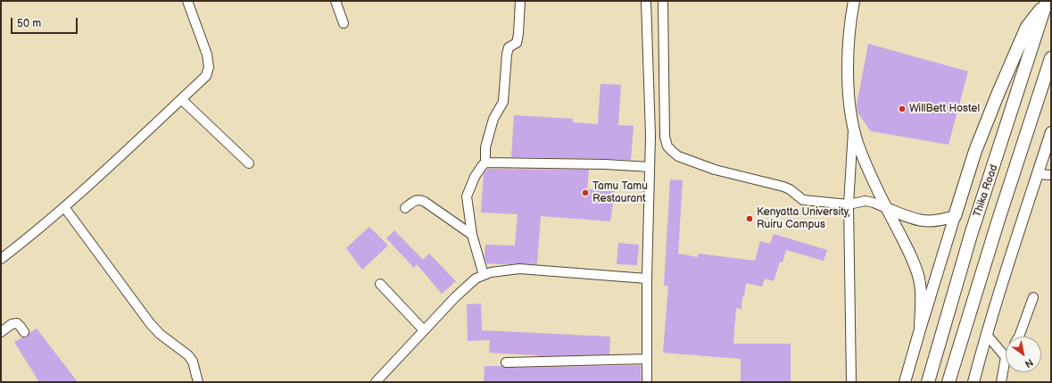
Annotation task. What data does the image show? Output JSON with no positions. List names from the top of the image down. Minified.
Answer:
{"streets":{"highway":["Thika Road"]},"places":["WillBett Hostel","Tamu Tamu Restaurant","Kenyatta University, Ruiru Campus"],"scale_bar":"50 m","north":"bottom right"}
